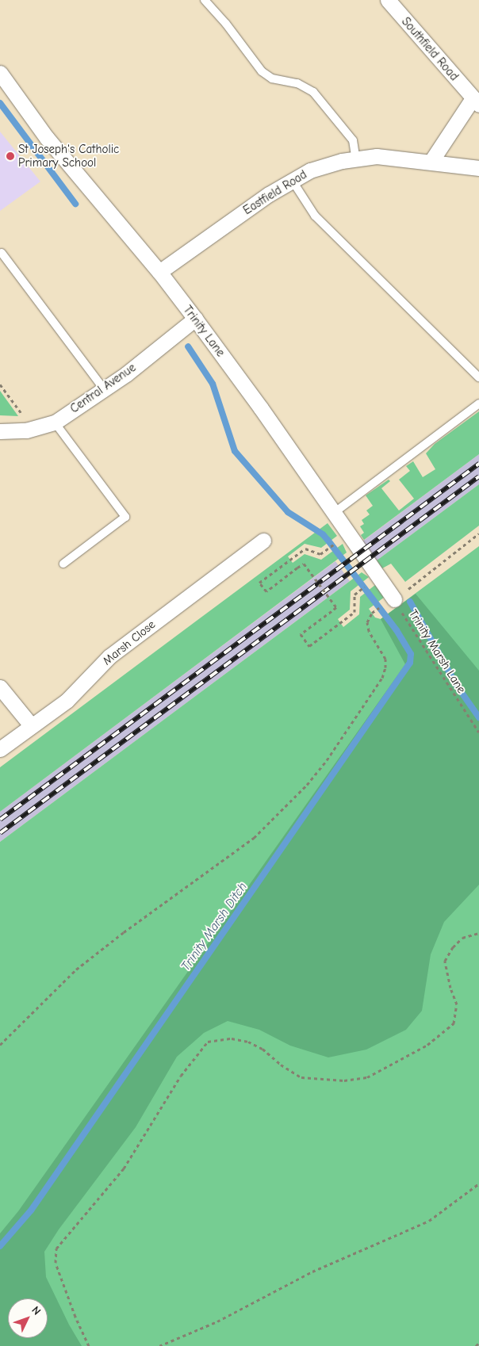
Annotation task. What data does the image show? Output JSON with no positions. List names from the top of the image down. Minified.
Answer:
{"streets":{"street":["Southfield Road","Eastfield Road","Trinity Lane","Central Avenue","Marsh Close"],"path":["Trinity Marsh Lane"]},"crossings":[["Southfield Road","Eastfield Road"],["Eastfield Road","Trinity Lane"],["Trinity Lane","Central Avenue"],["Trinity Lane","Trinity Marsh Lane"]],"water":["Trinity Marsh Ditch"],"places":["St Joseph's Catholic Primary School"],"north":"top right"}
